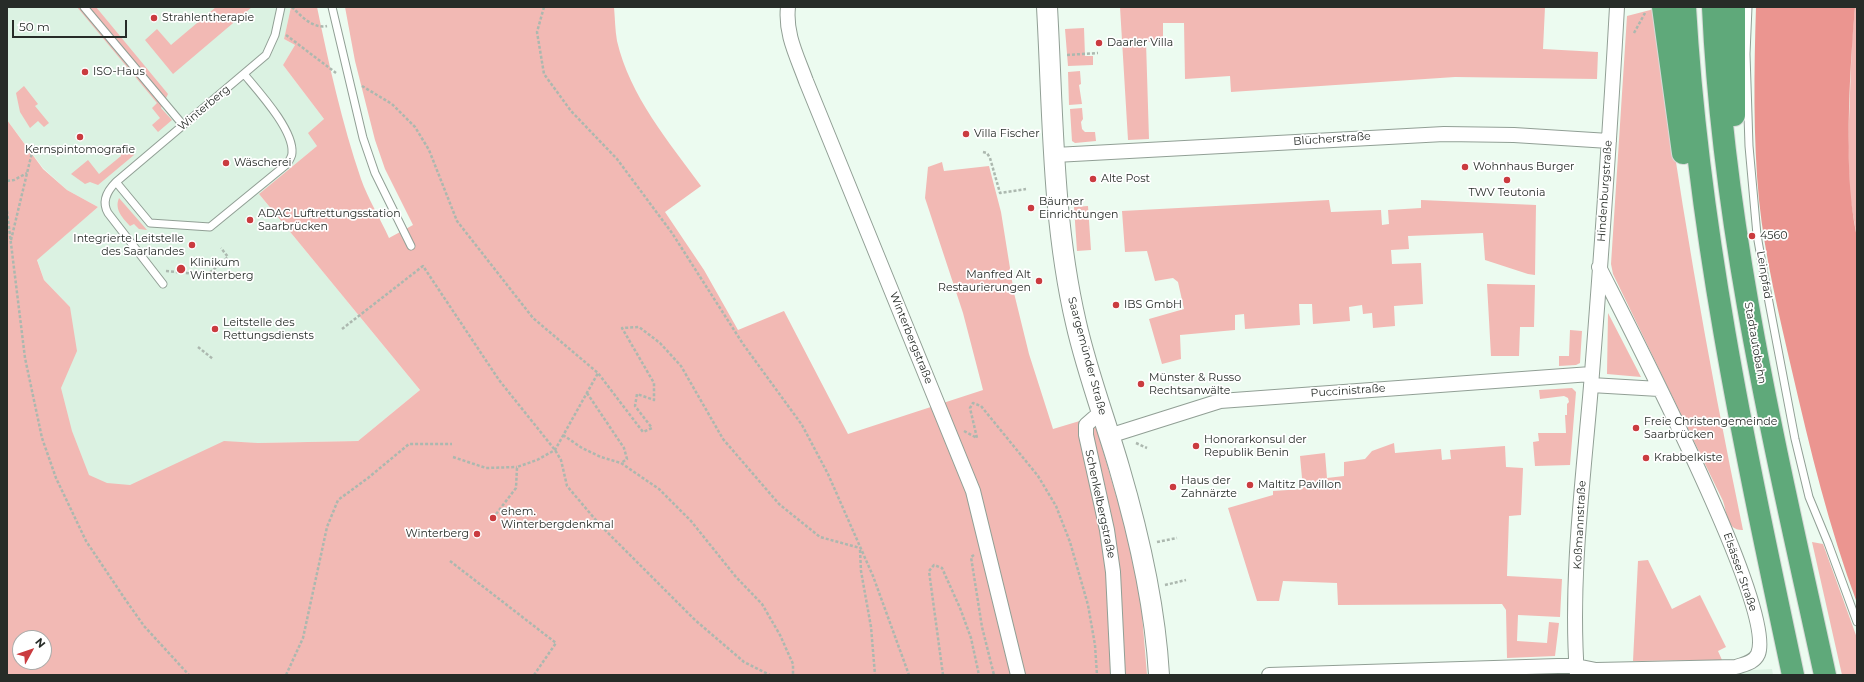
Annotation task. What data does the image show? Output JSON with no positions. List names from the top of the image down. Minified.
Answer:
{"streets":{"highway":["Stadtautobahn"],"street":["Blücherstraße","Hindenburgstraße","Winterbergstraße","Saargemünder Straße","Puccinistraße","Schenkelbergstraße","Koßmannstraße","Elsässer Straße"],"lane":["Winterberg","Leinpfad"]},"crossings":[["Blücherstraße","Hindenburgstraße"],["Blücherstraße","Saargemünder Straße"],["Hindenburgstraße","Puccinistraße"],["Hindenburgstraße","Koßmannstraße"],["Hindenburgstraße","Elsässer Straße"],["Saargemünder Straße","Puccinistraße"],["Saargemünder Straße","Schenkelbergstraße"],["Puccinistraße","Koßmannstraße"],["Koßmannstraße","Elsässer Straße"]],"places":["Strahlentherapie","Daarler Villa","ISO-Haus","Villa Fischer","Kernspintomografie","Wäscherei","Wohnhaus Burger","Alte Post","TWV Teutonia","Bäumer Einrichtungen","ADAC Luftrettungsstation Saarbrücken","4560","Integrierte Leitstelle des Saarlandes","Klinikum Winterberg","Manfred Alt Restaurierungen","IBS GmbH","Leitstelle des Rettungsdiensts","Münster & Russo Rechtsanwälte","Freie Christengemeinde Saarbrücken","Honorarkonsul der Republik Benin","Krabbelkiste","Maltitz Pavillon","Haus der Zahnärzte","ehem. Winterbergdenkmal","Winterberg"],"scale_bar":"50 m","north":"top right"}
